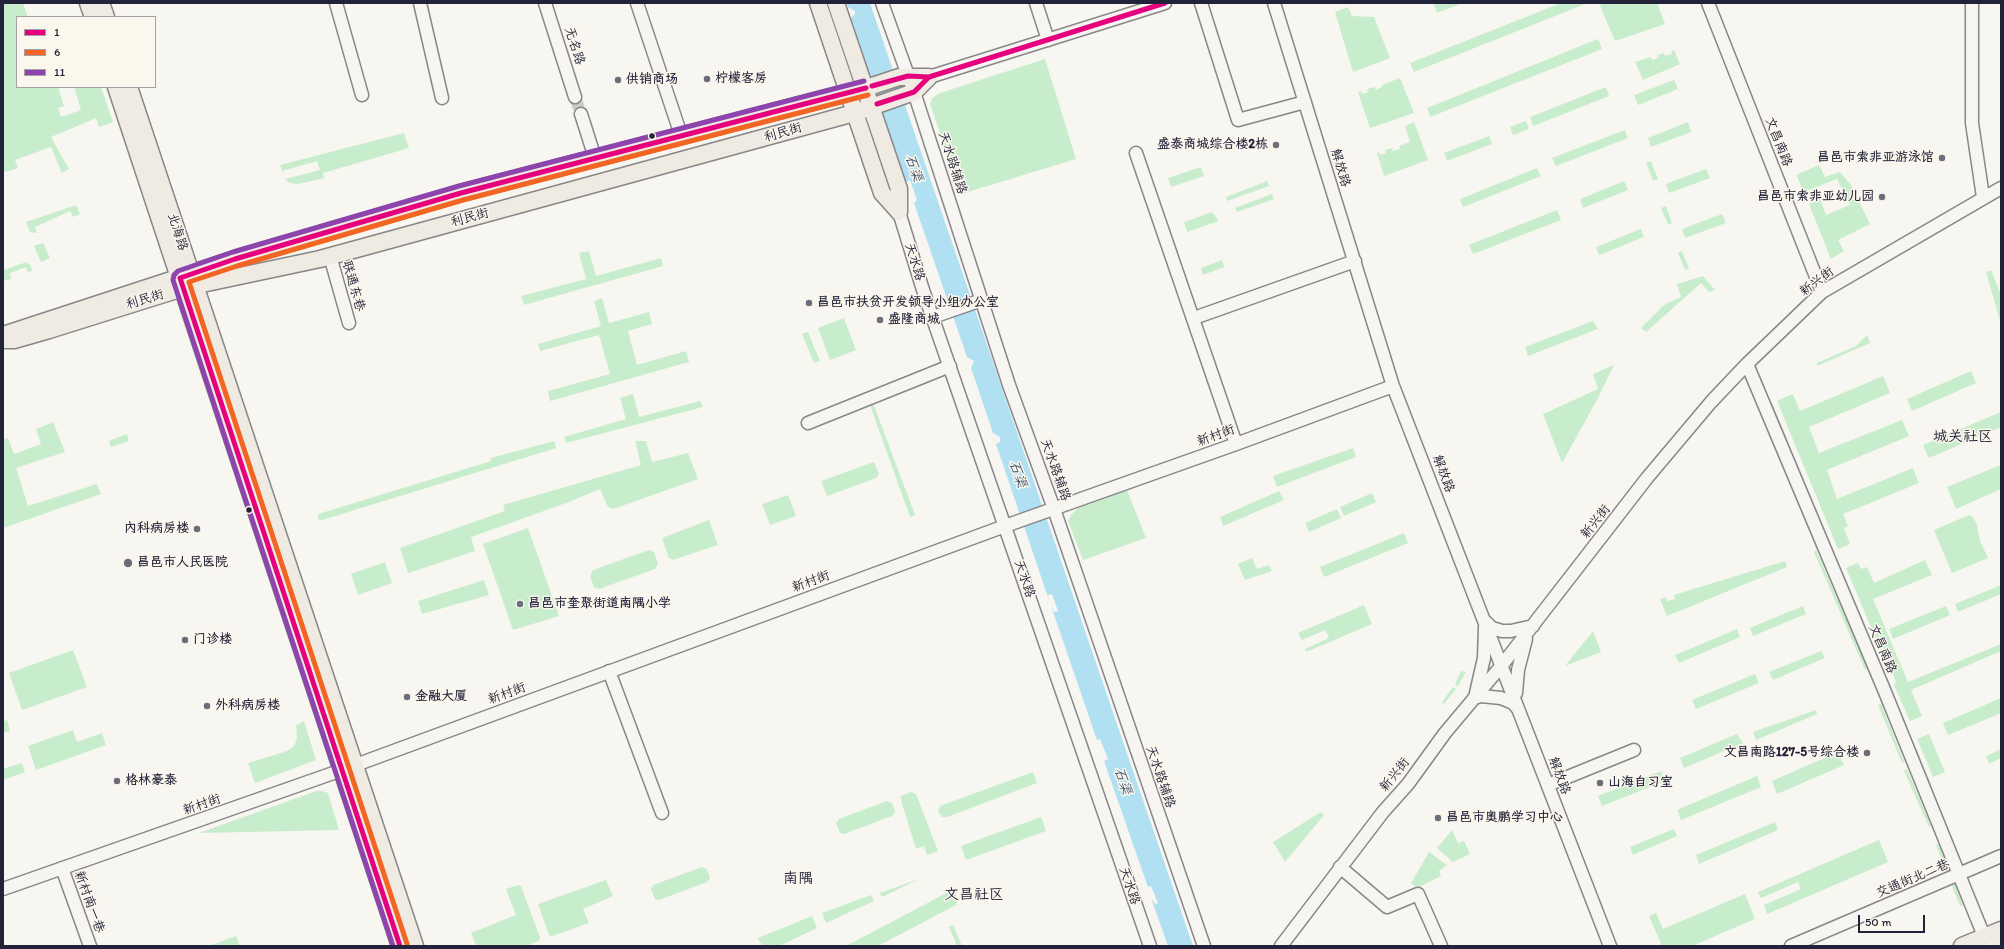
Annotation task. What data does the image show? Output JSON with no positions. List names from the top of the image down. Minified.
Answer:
{"streets":{"main road":["利民街","北海路","天水路"],"street":["无名路","文昌南路","天水路辅路","解放路","新兴街","联通东巷","新村街","交通街北二巷","新村南一巷"]},"crossings":[["利民街","天水路辅路"],["利民街","北海路"],["利民街","天水路"],["利民街","联通东巷"],["文昌南路","新兴街"],["文昌南路","交通街北二巷"],["天水路辅路","新村街"],["解放路","新兴街"],["解放路","新村街"],["北海路","新村街"],["天水路","新村街"],["新村街","新村南一巷"]],"districts":["城关社区","南隅","文昌社区"],"water":["石渠"],"places":["柠檬客房","供销商场","盛泰商城综合楼2栋","昌邑市索非亚游泳馆","昌邑市索非亚幼儿园","昌邑市扶贫开发领导小组办公室","盛隆商城","内科病房楼","昌邑市人民医院","昌邑市奎聚街道南隅小学","门诊楼","金融大厦","外科病房楼","文昌南路127-5号综合楼","格林豪泰","山海自习室","昌邑市奥鹏学习中心"],"lines":["transit line 1","transit line 11","transit line 6"],"legend":["1","6","11"],"scale_bar":"50 m"}
